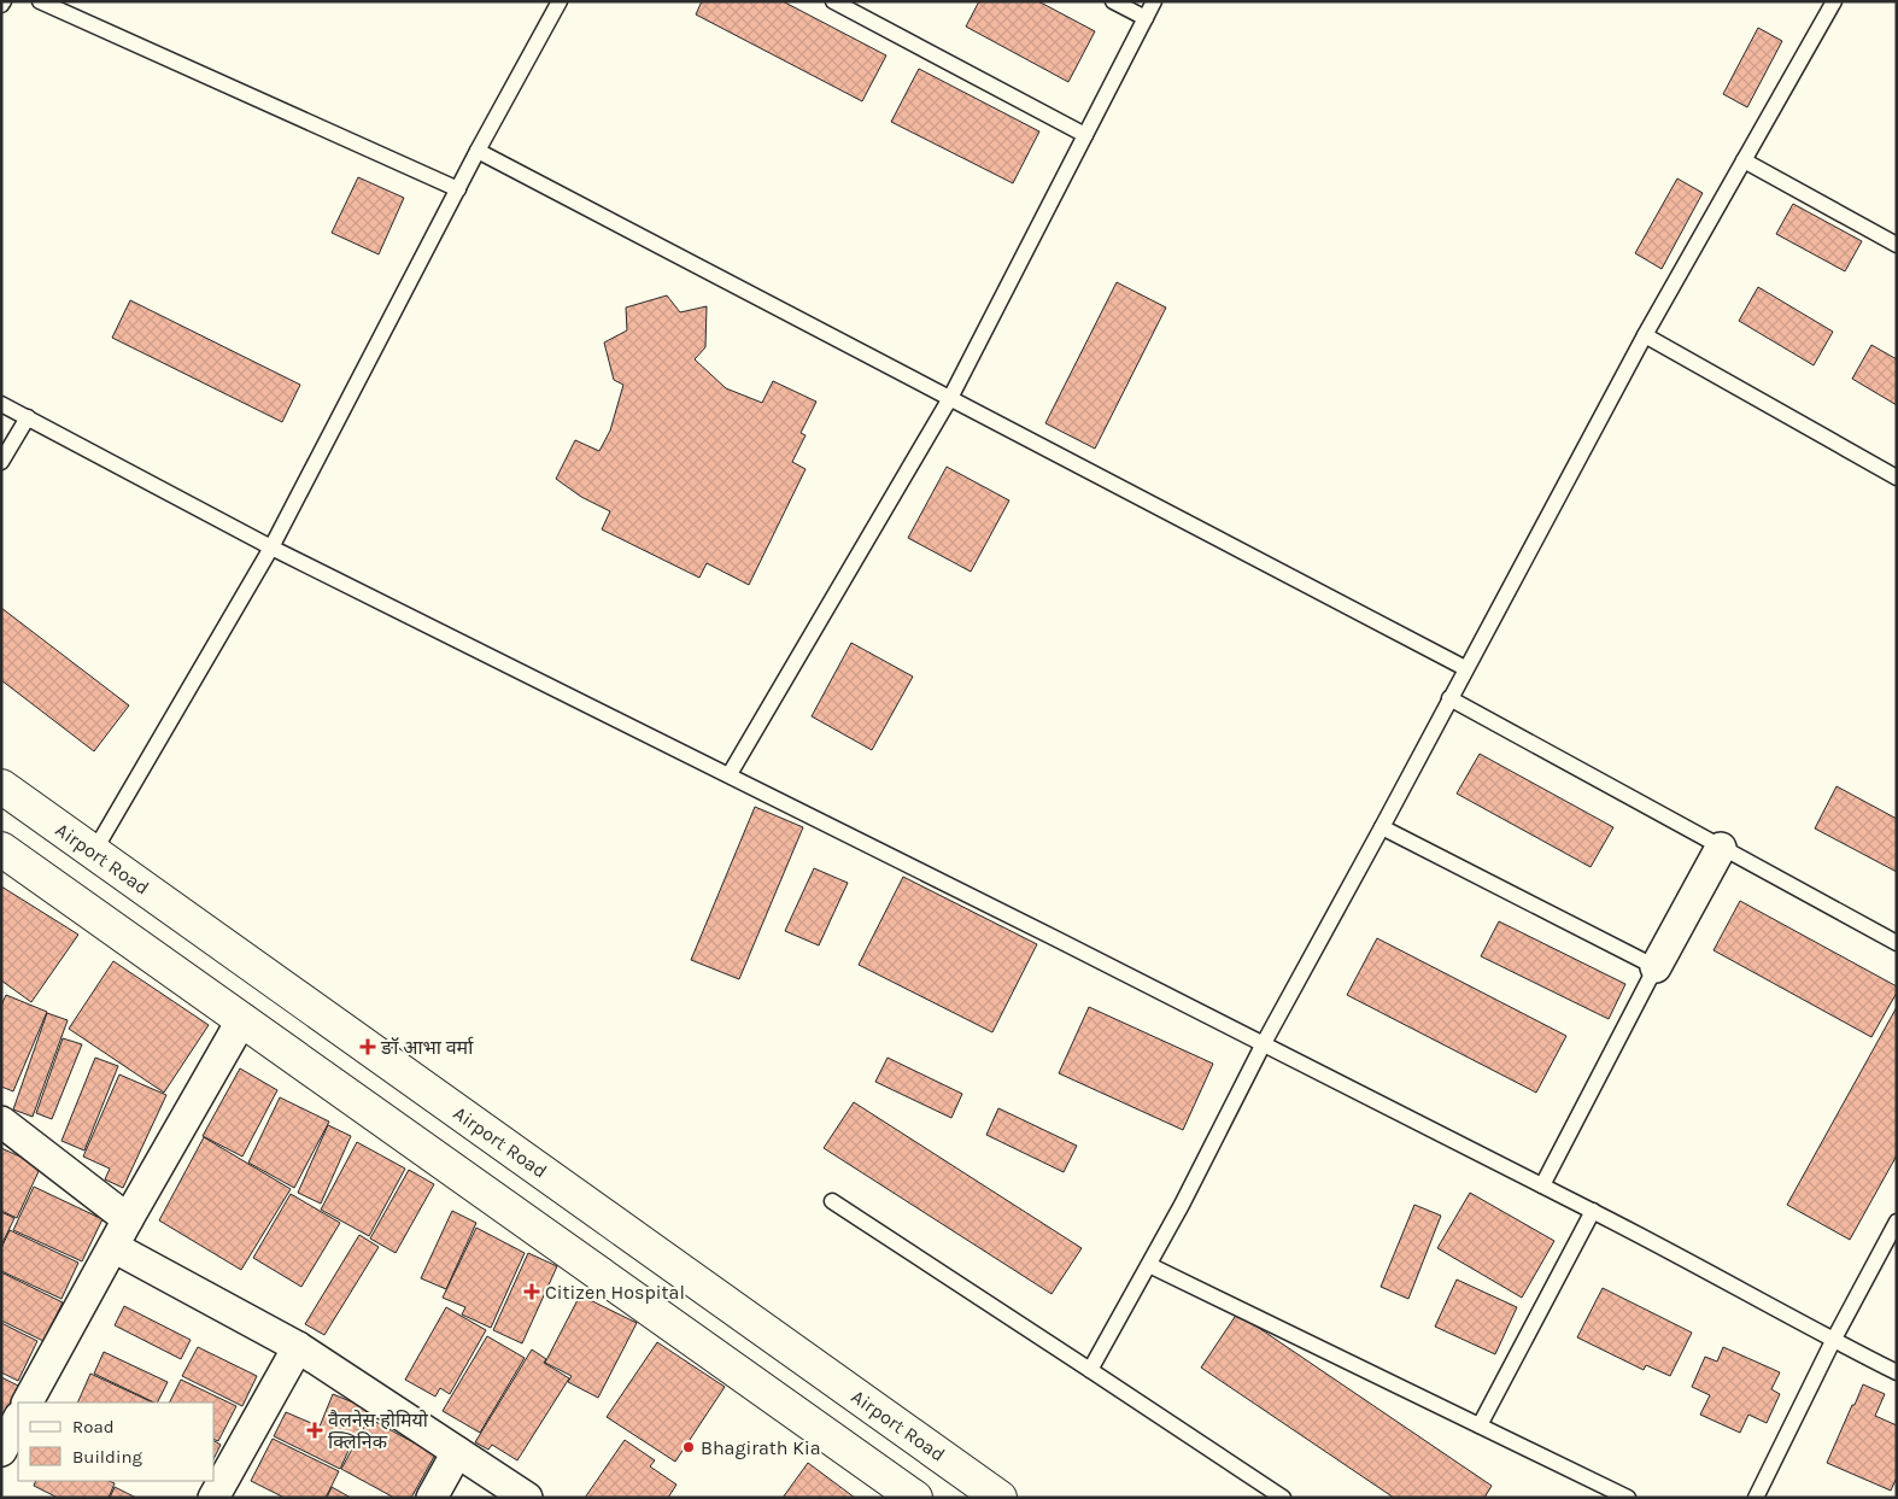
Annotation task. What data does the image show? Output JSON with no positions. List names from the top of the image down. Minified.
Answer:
{"streets":{"main road":["Airport Road"]},"places":{"health":["ङॉ आभा वर्मा","Citizen Hospital","वैलनेस होमियो क्लिनिक"],"other":["Bhagirath Kia"]},"legend":["Road","Building"]}
